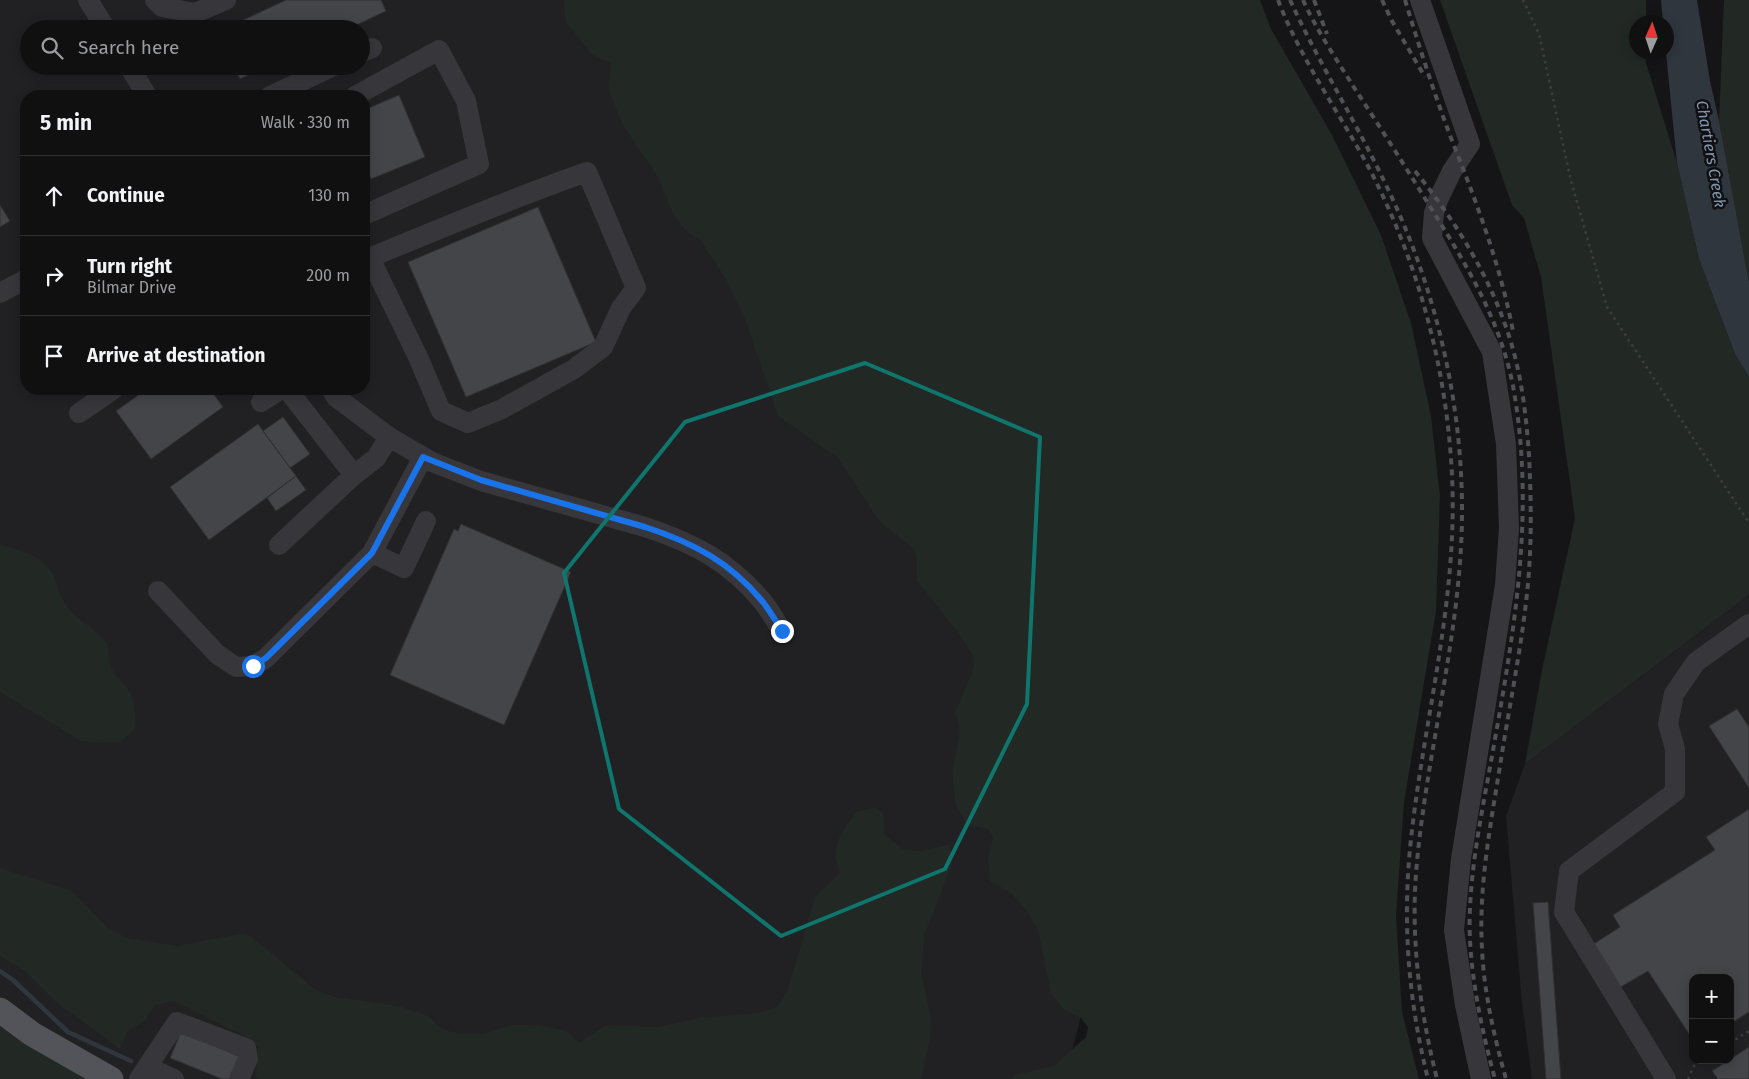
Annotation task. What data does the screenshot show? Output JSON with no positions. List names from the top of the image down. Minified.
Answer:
{"water":["Chartiers Creek"],"north":"top","page":{"search":"Search here","heading":["5 min","Walk · 330 m"],"list":[["Continue","130 m"],["Turn right","Bilmar Drive","200 m"],"Arrive at destination"],"map_buttons":["+","−"]}}
